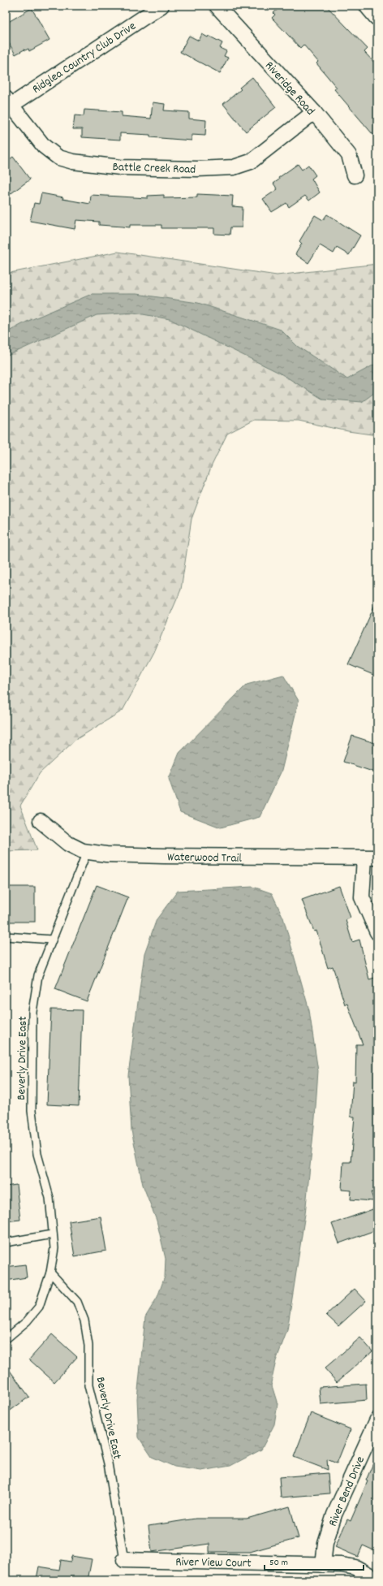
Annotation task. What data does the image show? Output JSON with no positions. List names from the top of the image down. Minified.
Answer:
{"streets":{"street":["Ridglea Country Club Drive","Riveridge Road","Battle Creek Road","Waterwood Trail","River Bend Drive","River View Court"],"lane":["Beverly Drive East"]},"crossings":[["Ridglea Country Club Drive","Battle Creek Road"],["Riveridge Road","Battle Creek Road"],["Waterwood Trail","Beverly Drive East"],["Beverly Drive East","River View Court"],["River Bend Drive","River View Court"]],"scale_bar":"50 m"}
